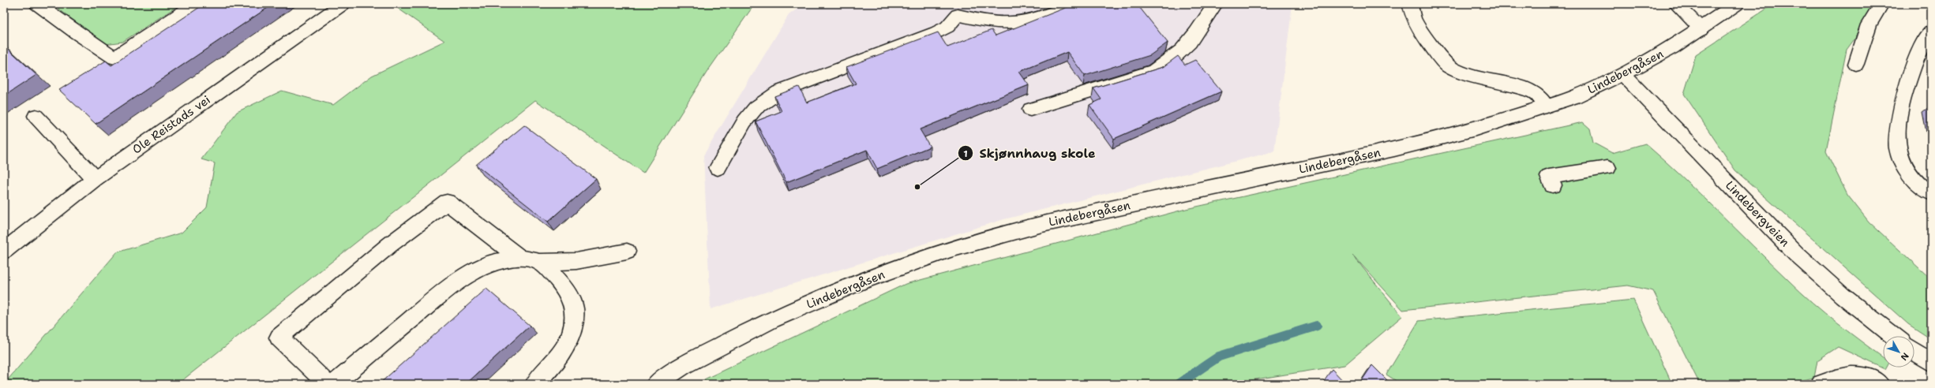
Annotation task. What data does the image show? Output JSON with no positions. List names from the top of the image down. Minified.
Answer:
{"streets":{"street":["Lindebergåsen","Ole Reistads vei","Lindebergveien"]},"crossings":[["Lindebergåsen","Lindebergveien"]],"places":["Skjønnhaug skole"],"north":"bottom right"}
